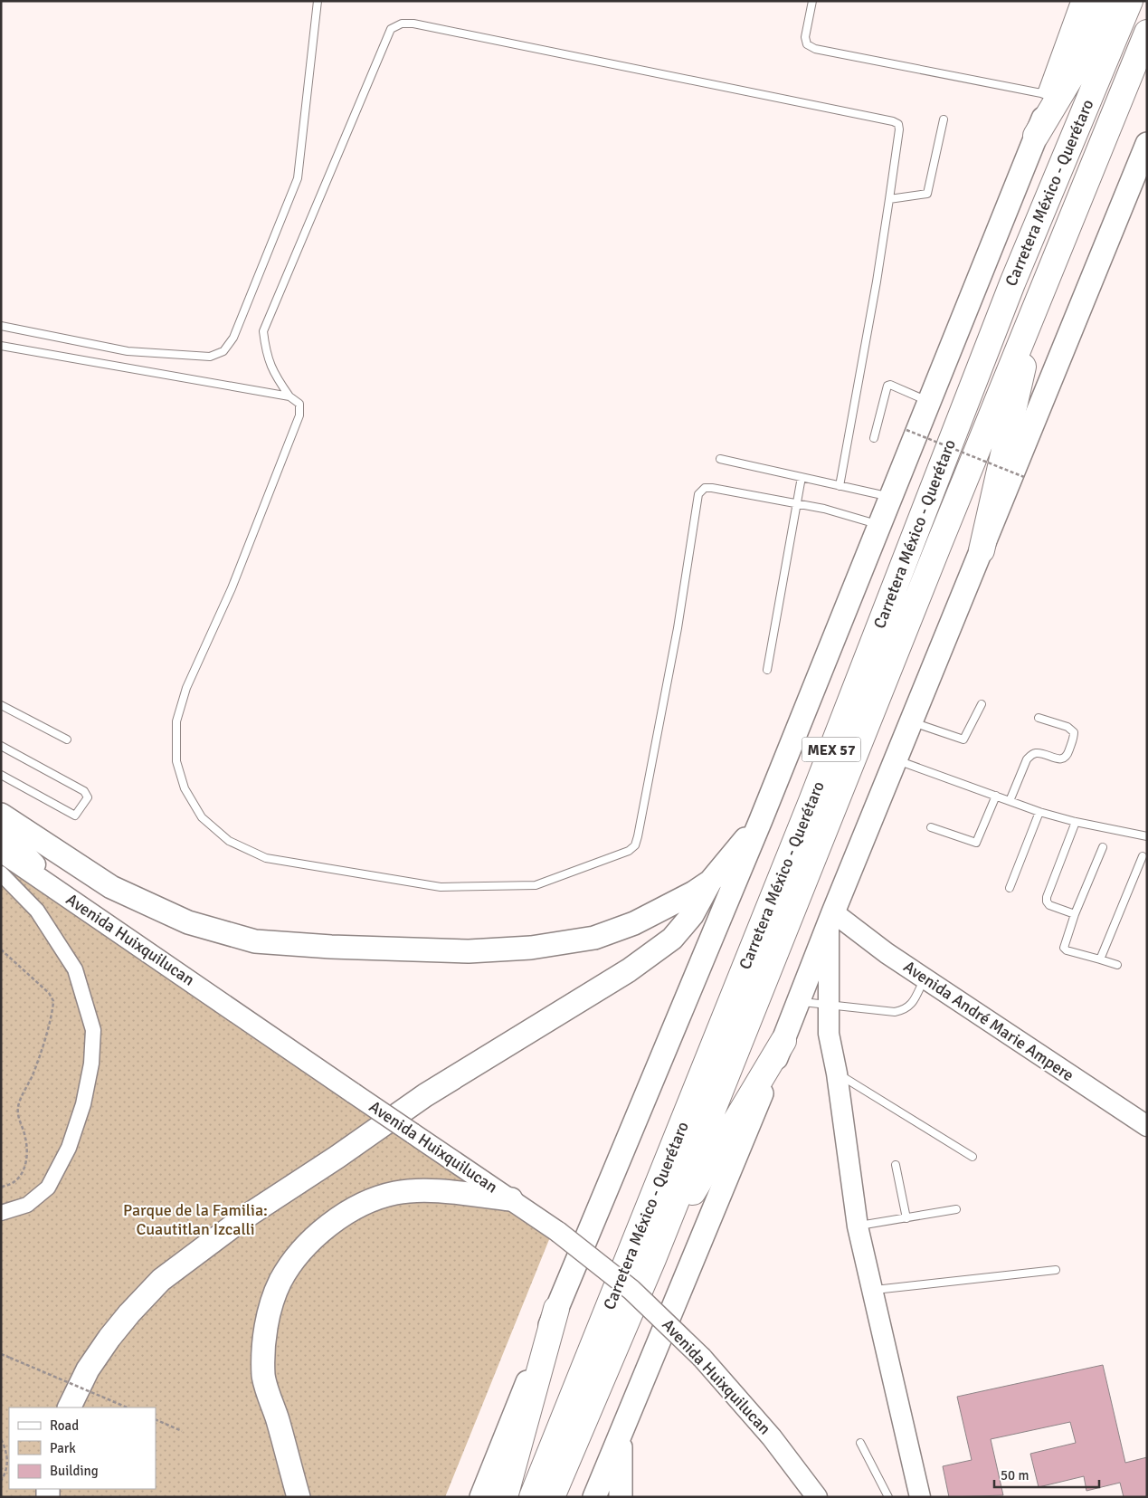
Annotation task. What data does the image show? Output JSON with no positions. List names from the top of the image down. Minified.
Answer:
{"streets":{"highway":["Carretera México - Querétaro","MEX 57"],"main road":["Avenida Huixquilucan","Avenida André Marie Ampere"]},"parks":["Parque de la Familia: Cuautitlan Izcalli"],"legend":["Road","Park","Building"],"scale_bar":"50 m"}
